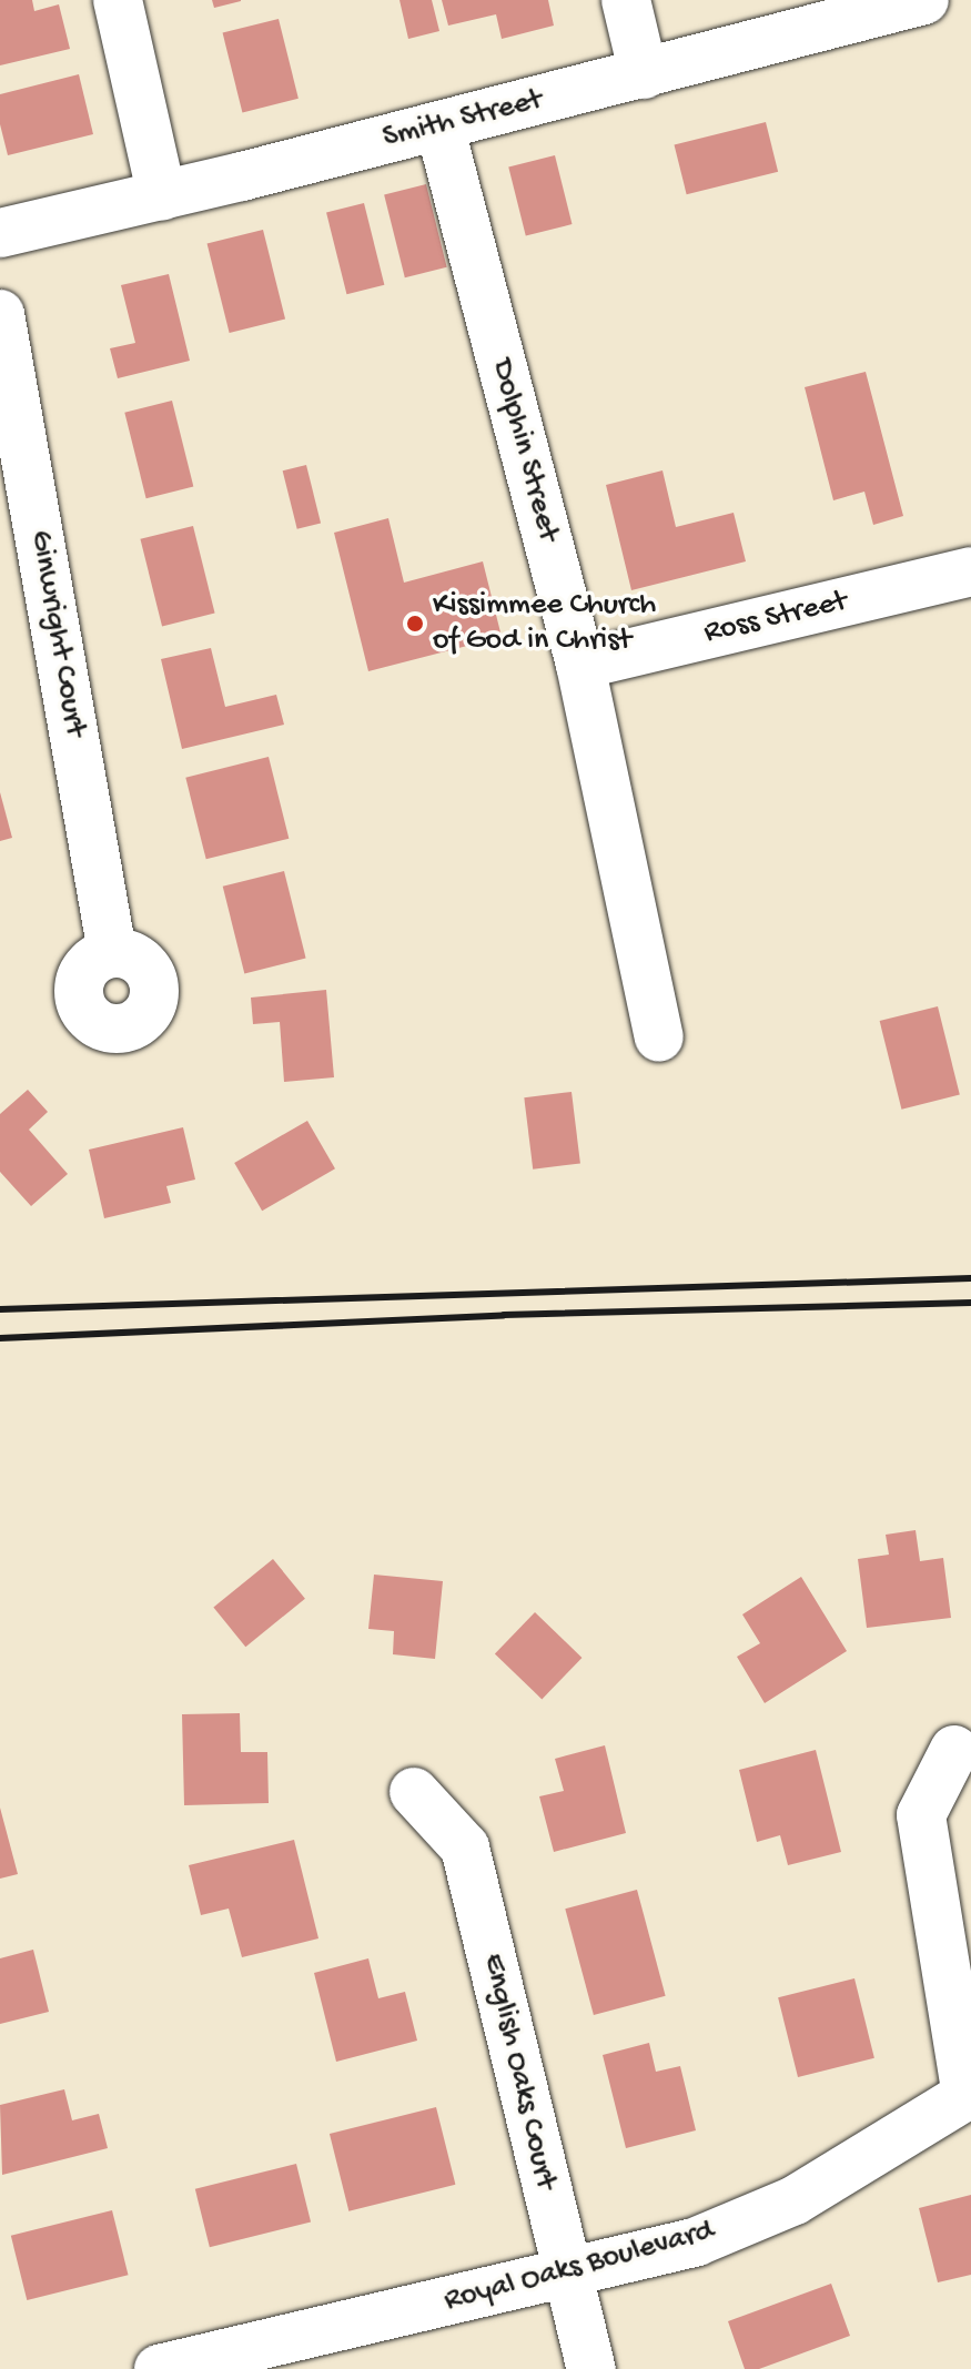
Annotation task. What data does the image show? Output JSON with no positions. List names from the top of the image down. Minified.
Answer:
{"streets":{"street":["Smith Street","Dolphin Street","Ross Street","Ginwright Court","English Oaks Court","Royal Oaks Boulevard"]},"crossings":[["Smith Street","Dolphin Street"],["Dolphin Street","Ross Street"],["English Oaks Court","Royal Oaks Boulevard"]],"places":["Kissimmee Church of God in Christ"]}
